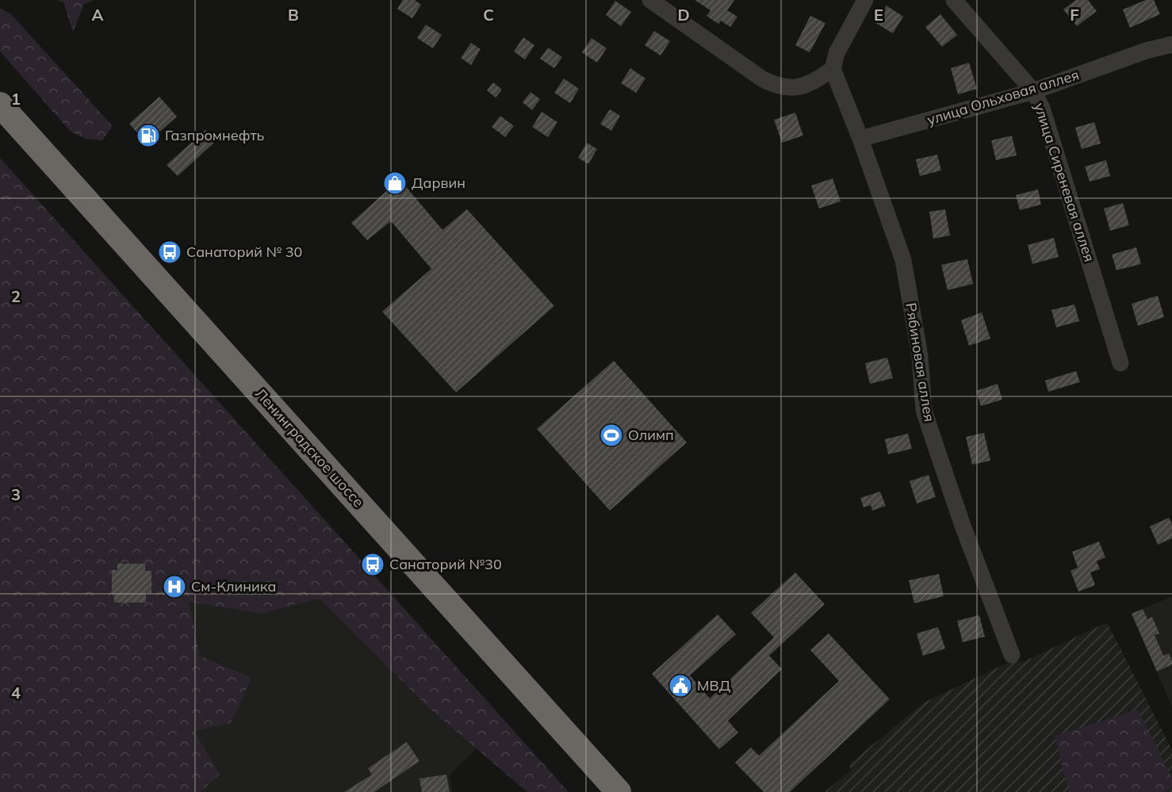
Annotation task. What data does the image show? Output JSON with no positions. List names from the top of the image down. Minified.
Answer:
{"streets":{"highway":["Ленинградское шоссе"],"street":["улица Ольховая аллея","улица Сиреневая аллея","Рябиновая аллея"]},"crossings":[["улица Ольховая аллея","улица Сиреневая аллея"],["улица Ольховая аллея","Рябиновая аллея"]],"places":{"fuel station":["Газпромнефть"],"shop":["Дарвин"],"bus stop":["Санаторий № 30","Санаторий №30"],"sports":["Олимп"],"hospital":["См-Клиника"],"public building":["МВД"]},"grid":{"columns":["A","B","C","D","E","F"],"rows":["1","2","3","4"]}}
